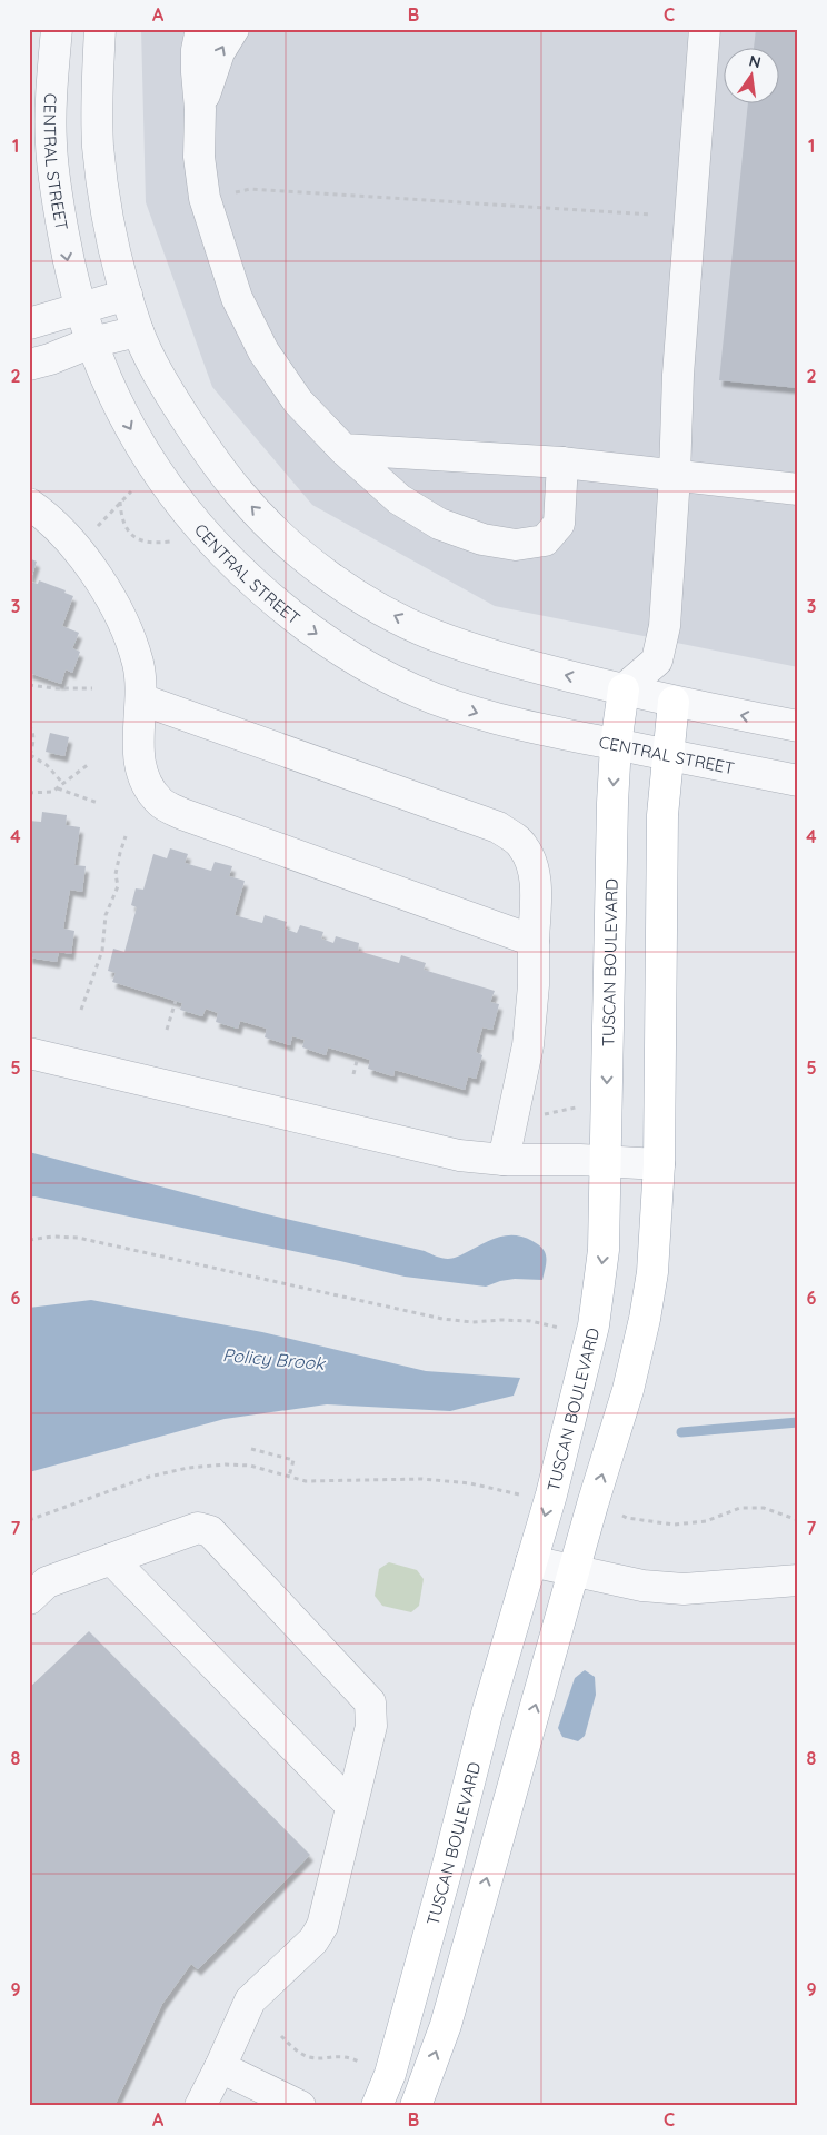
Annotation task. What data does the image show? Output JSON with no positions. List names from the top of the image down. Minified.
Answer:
{"streets":{"main road":["TUSCAN BOULEVARD"],"street":["CENTRAL STREET"]},"crossings":[["CENTRAL STREET","TUSCAN BOULEVARD"]],"water":["Policy Brook"],"north":"top","grid":{"columns":["A","B","C"],"rows":["1","2","3","4","5","6","7","8","9"]}}
